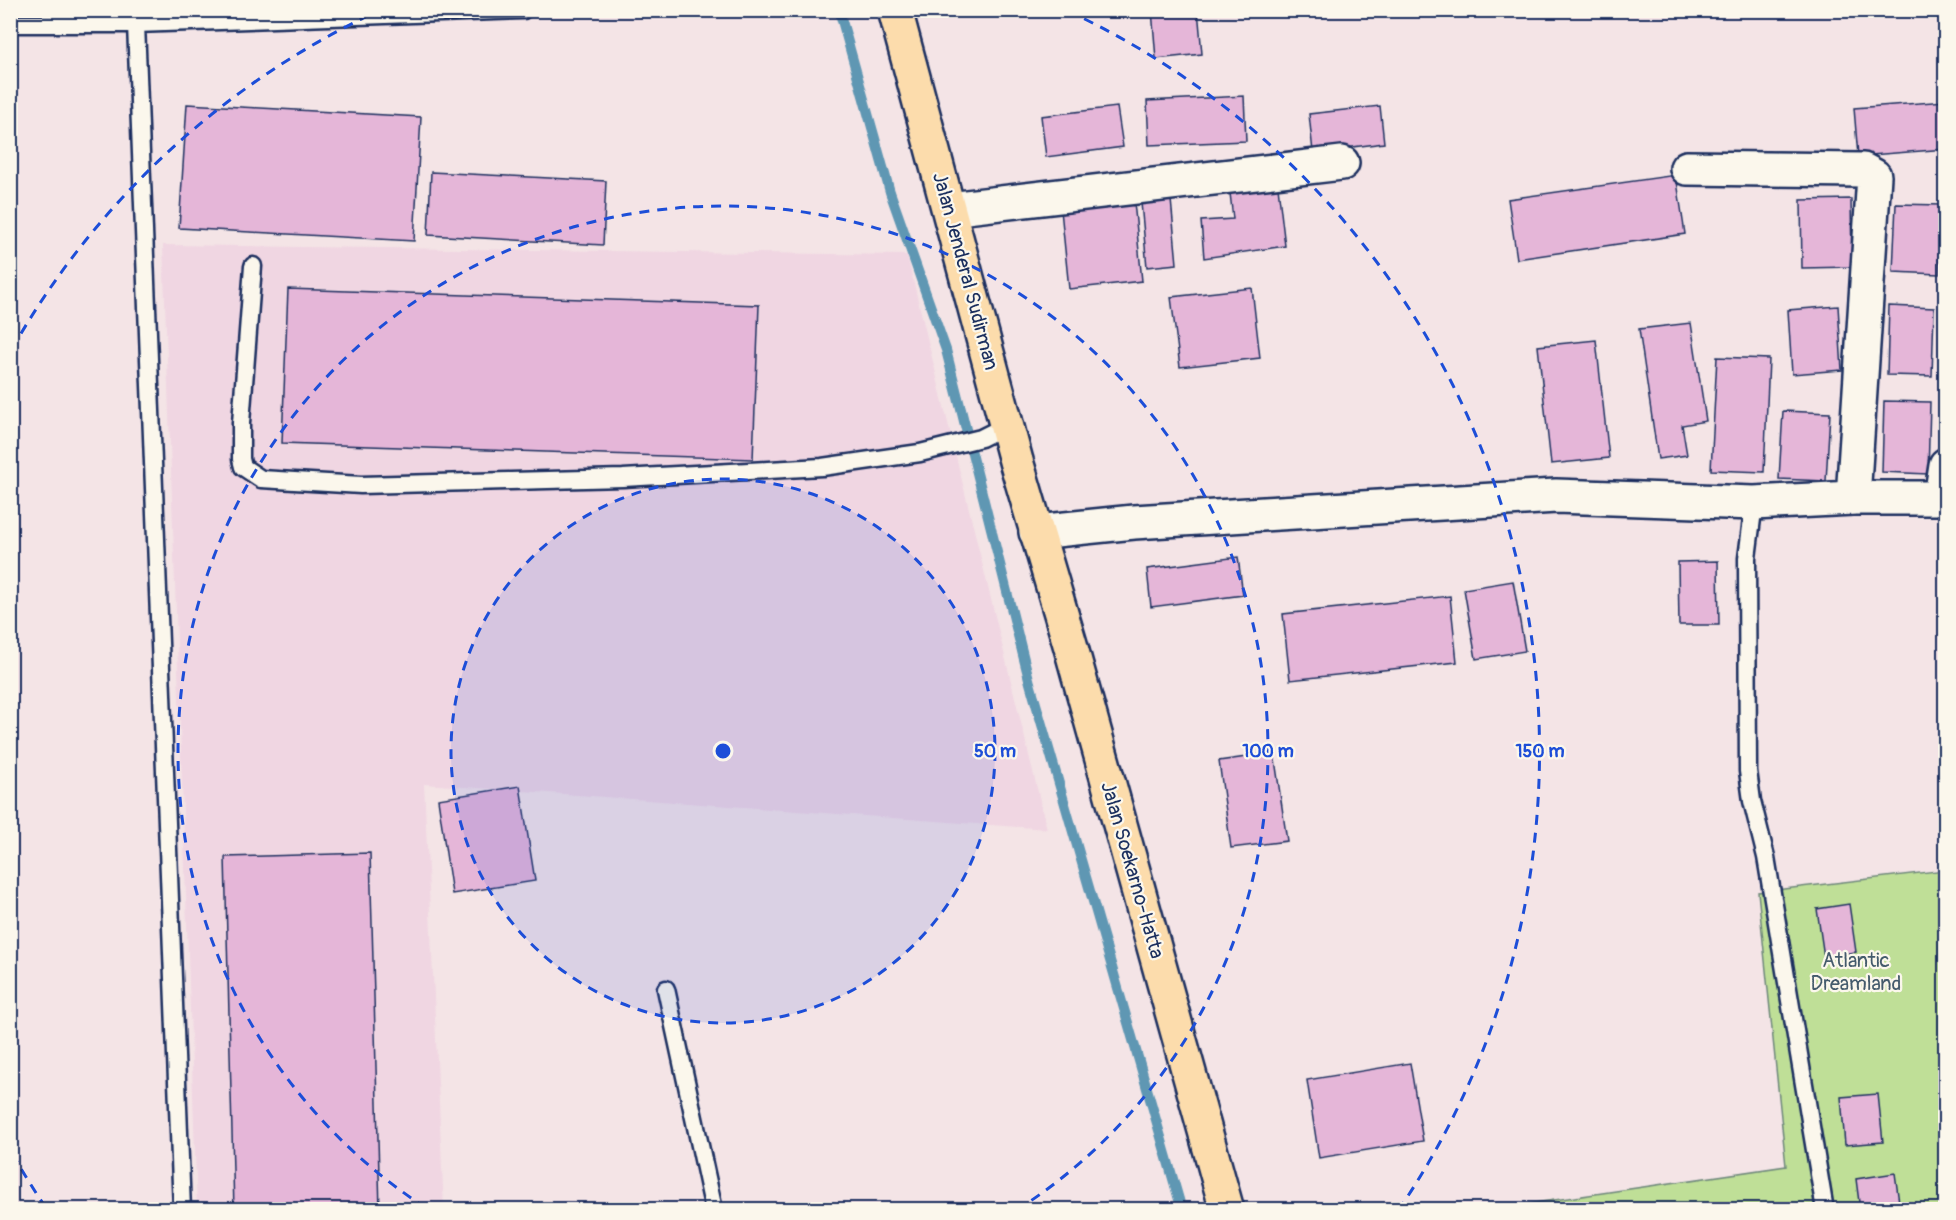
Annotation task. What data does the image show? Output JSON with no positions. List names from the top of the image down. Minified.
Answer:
{"streets":{"main road":["Jalan Jenderal Sudirman","Jalan Soekarno-Hatta"]},"crossings":[["Jalan Jenderal Sudirman","Jalan Soekarno-Hatta"]],"parks":["Atlantic Dreamland"],"rings":["50 m","100 m","150 m"]}
